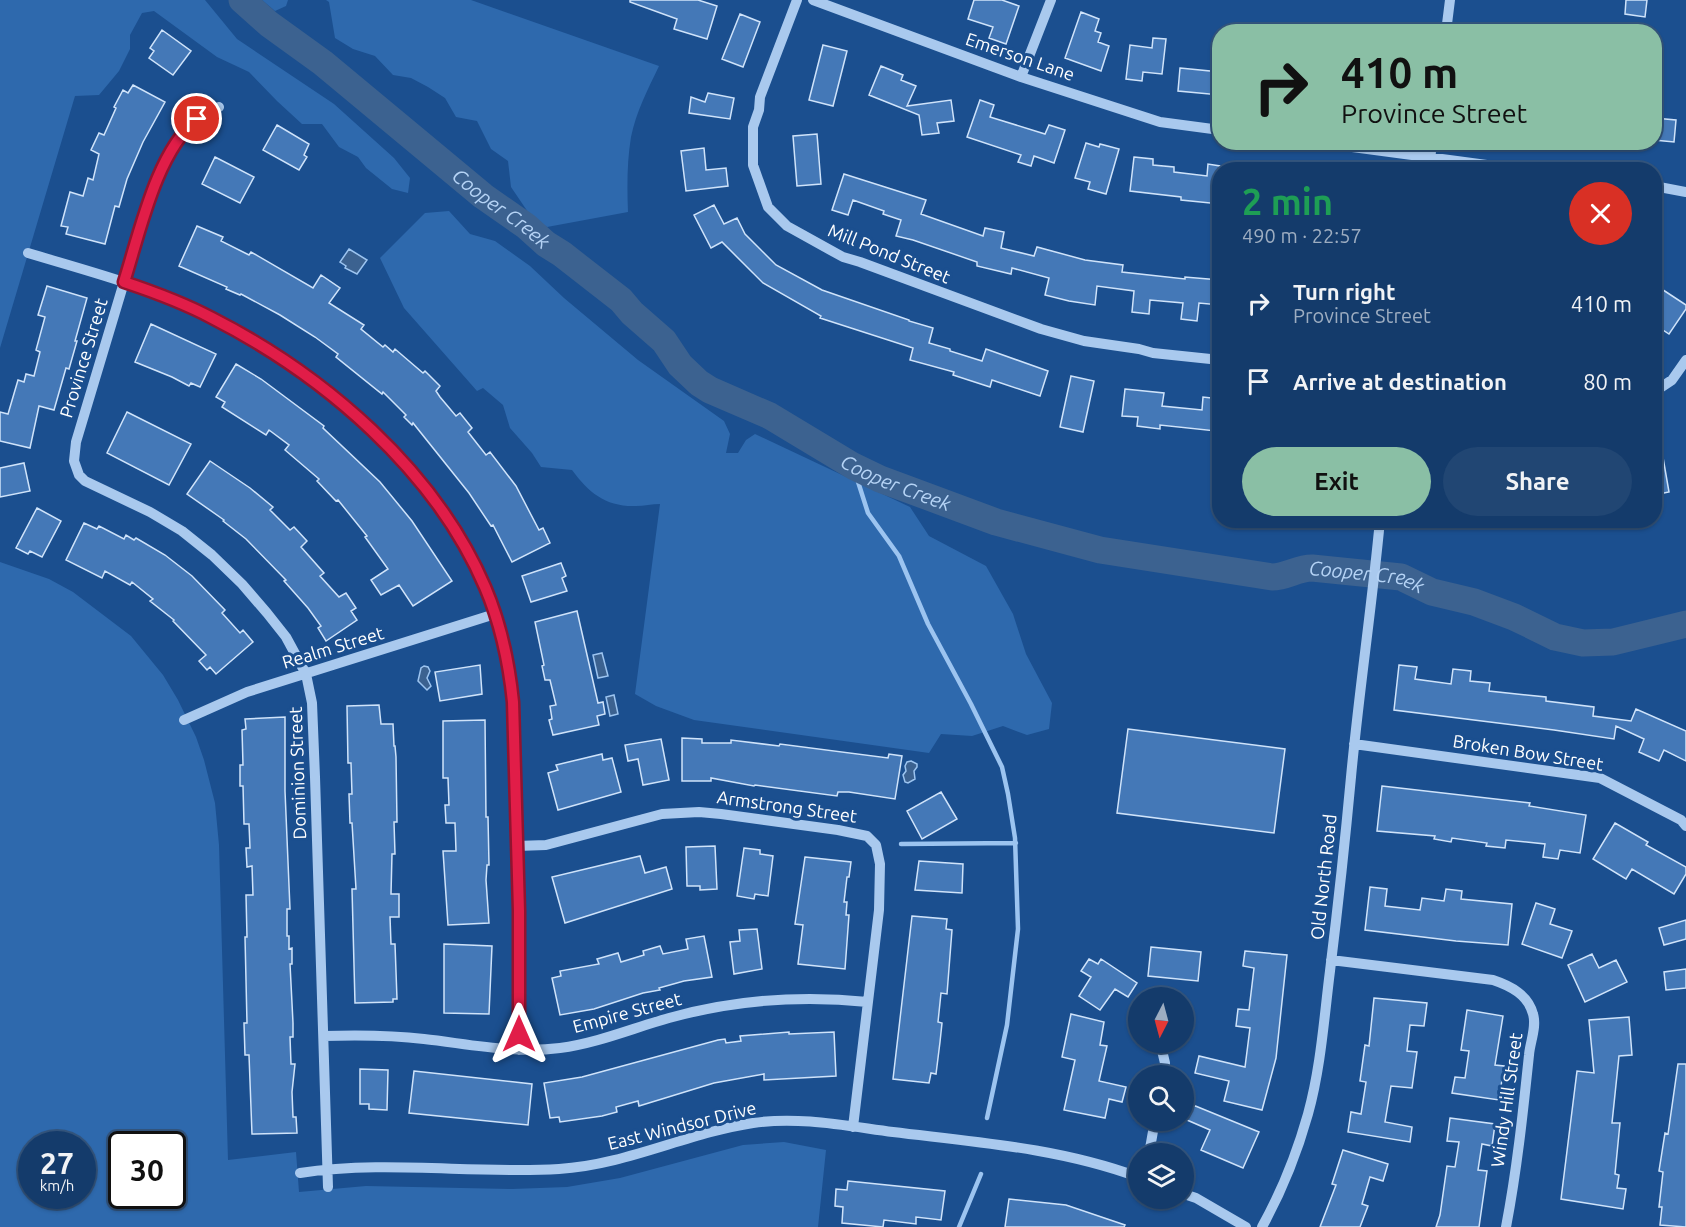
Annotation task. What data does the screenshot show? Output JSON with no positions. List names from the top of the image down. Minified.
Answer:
{"streets":{"street":["Emerson Lane","Mill Pond Street","Province Street","Realm Street","Broken Bow Street","Dominion Street","Armstrong Street","Old North Road","Empire Street","Windy Hill Street","East Windsor Drive"]},"crossings":[["Province Street","Dominion Street"],["Realm Street","Dominion Street"],["Broken Bow Street","Old North Road"],["Dominion Street","Empire Street"],["Dominion Street","East Windsor Drive"],["Armstrong Street","Empire Street"],["Armstrong Street","East Windsor Drive"],["Old North Road","Windy Hill Street"]],"water":["Cooper Creek"],"north":"bottom","page":{"turn":["410 m","Province Street"],"heading":["2 min","490 m · 22:57"],"list":[{"name":"Turn right","note":"Province Street","value":"410 m"},{"name":"Arrive at destination","value":"80 m"}],"buttons":["Exit","Share"],"speed":"27 km/h","limit":"30"}}
